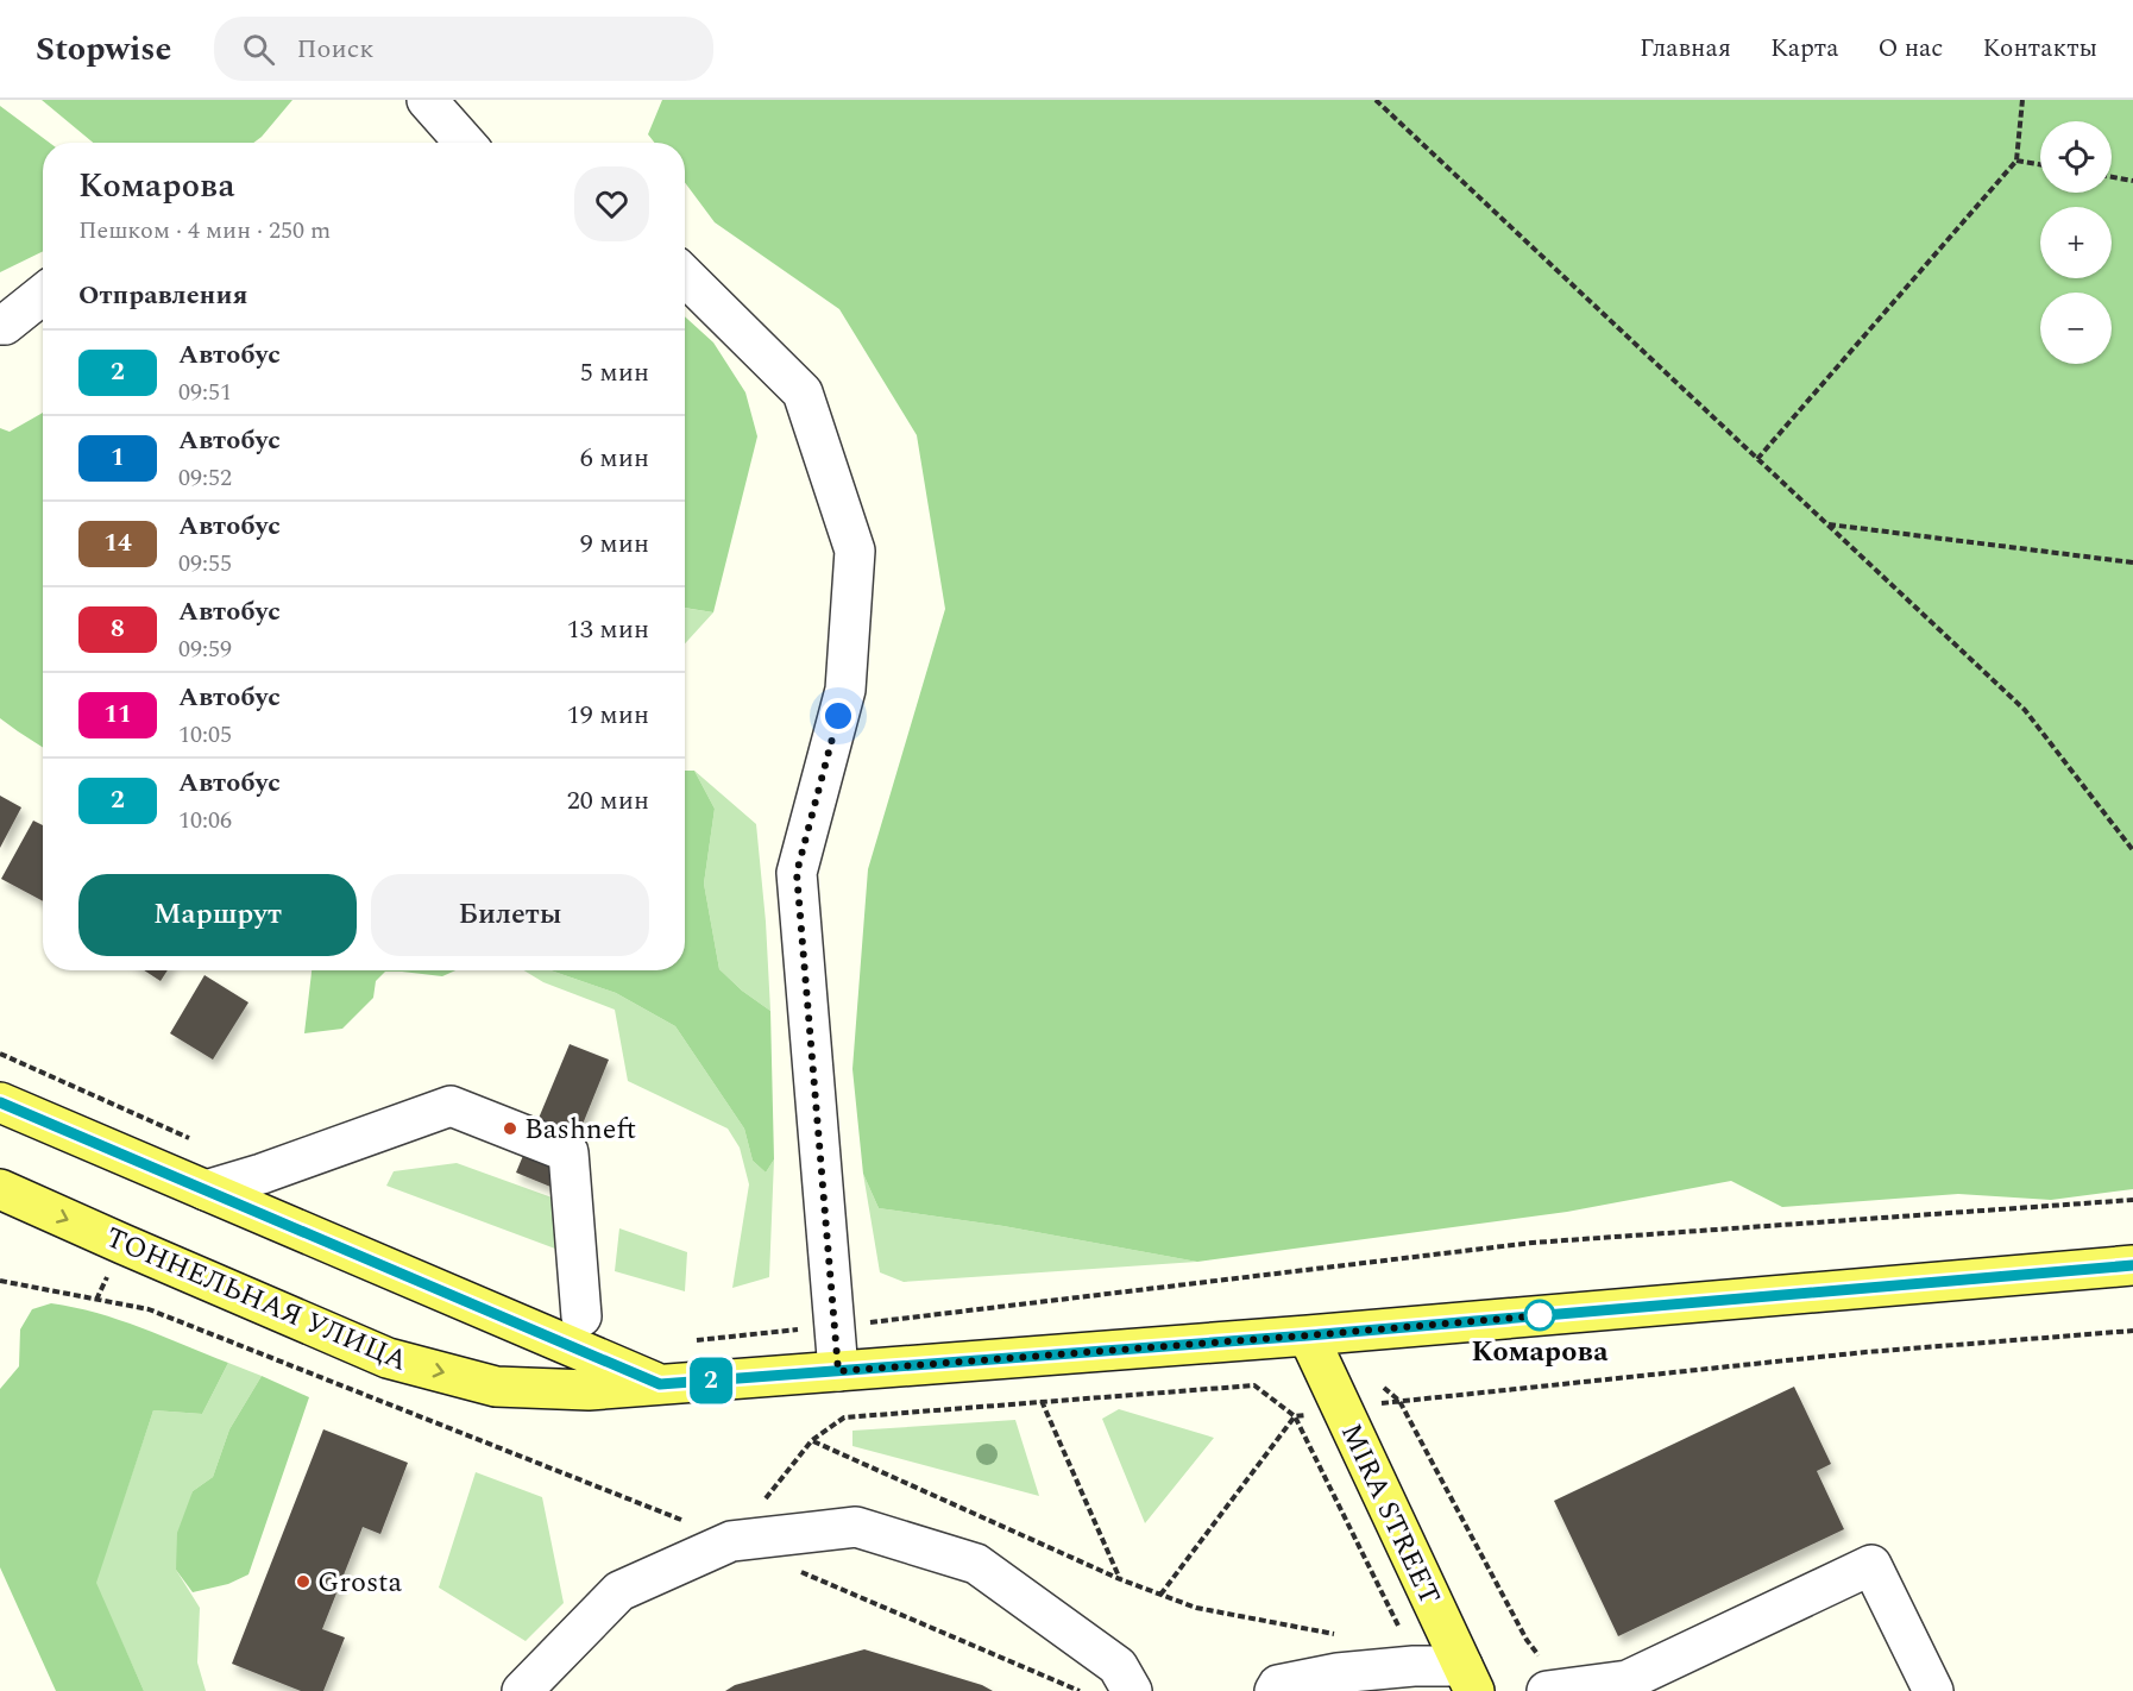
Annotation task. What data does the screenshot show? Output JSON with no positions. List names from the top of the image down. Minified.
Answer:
{"streets":{"main road":["ТОННЕЛЬНАЯ УЛИЦА","MIRA STREET"]},"crossings":[["ТОННЕЛЬНАЯ УЛИЦА","MIRA STREET"]],"places":["Bashneft","Комарова","Grosta"],"lines":["bus line 2"],"page":{"header":"Stopwise","search":"Поиск","nav":["Главная","Карта","О нас","Контакты"],"on_map":"2","map_buttons":["+","−"],"heading":[["Комарова","Пешком · 4 мин · 250 m"],"Отправления"],"list":[{"mark":"2","name":"Автобус","note":"09:51","value":"5 мин"},{"mark":"1","name":"Автобус","note":"09:52","value":"6 мин"},{"mark":"14","name":"Автобус","note":"09:55","value":"9 мин"},{"mark":"8","name":"Автобус","note":"09:59","value":"13 мин"},{"mark":"11","name":"Автобус","note":"10:05","value":"19 мин"},{"mark":"2","name":"Автобус","note":"10:06","value":"20 мин"}],"buttons":["Маршрут","Билеты"]}}
